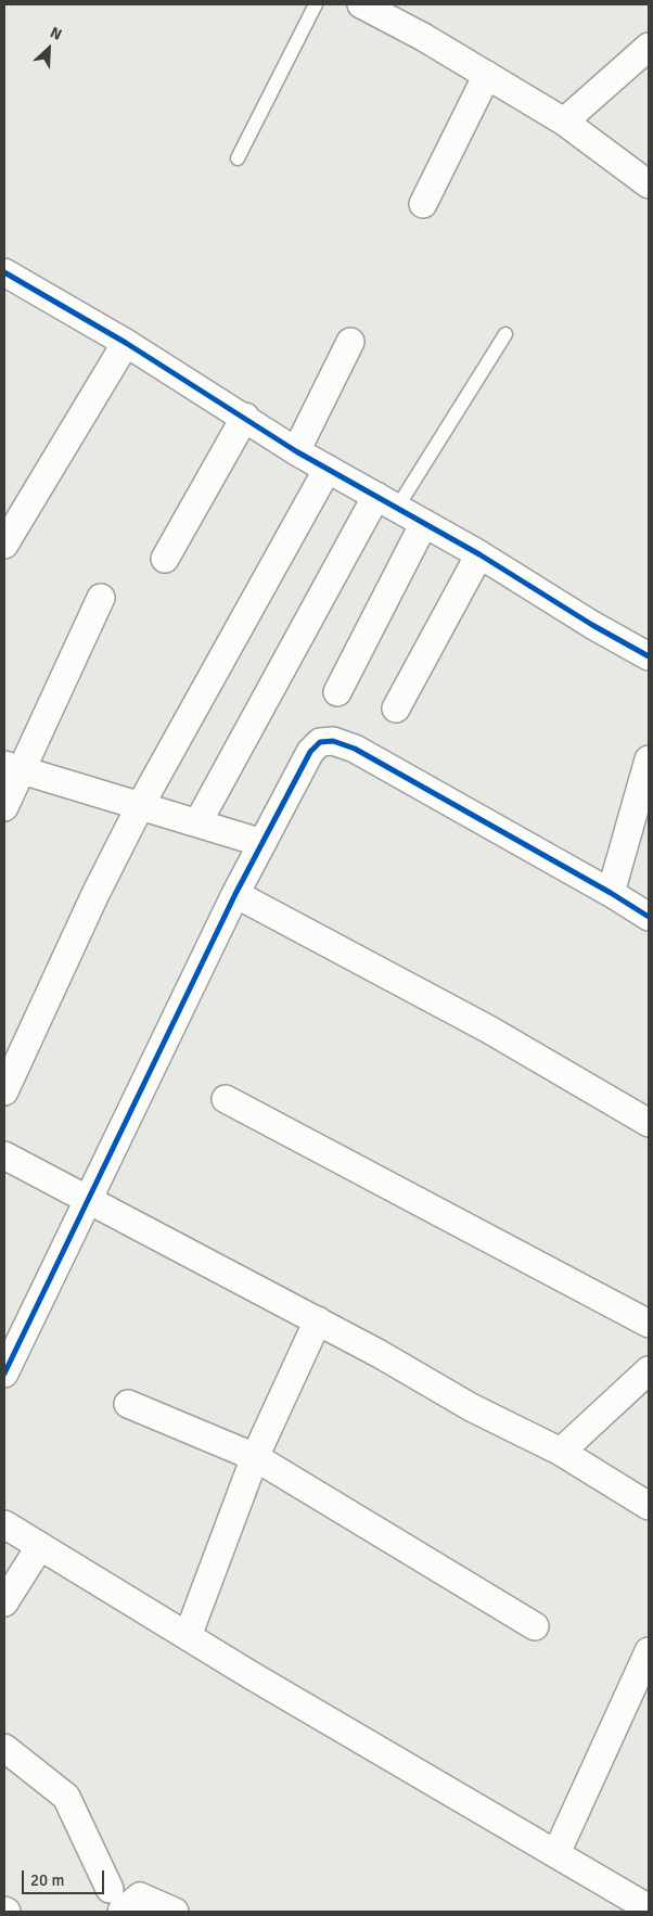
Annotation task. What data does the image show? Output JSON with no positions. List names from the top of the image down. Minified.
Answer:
{"scale_bar":"20 m","north":"top right"}
